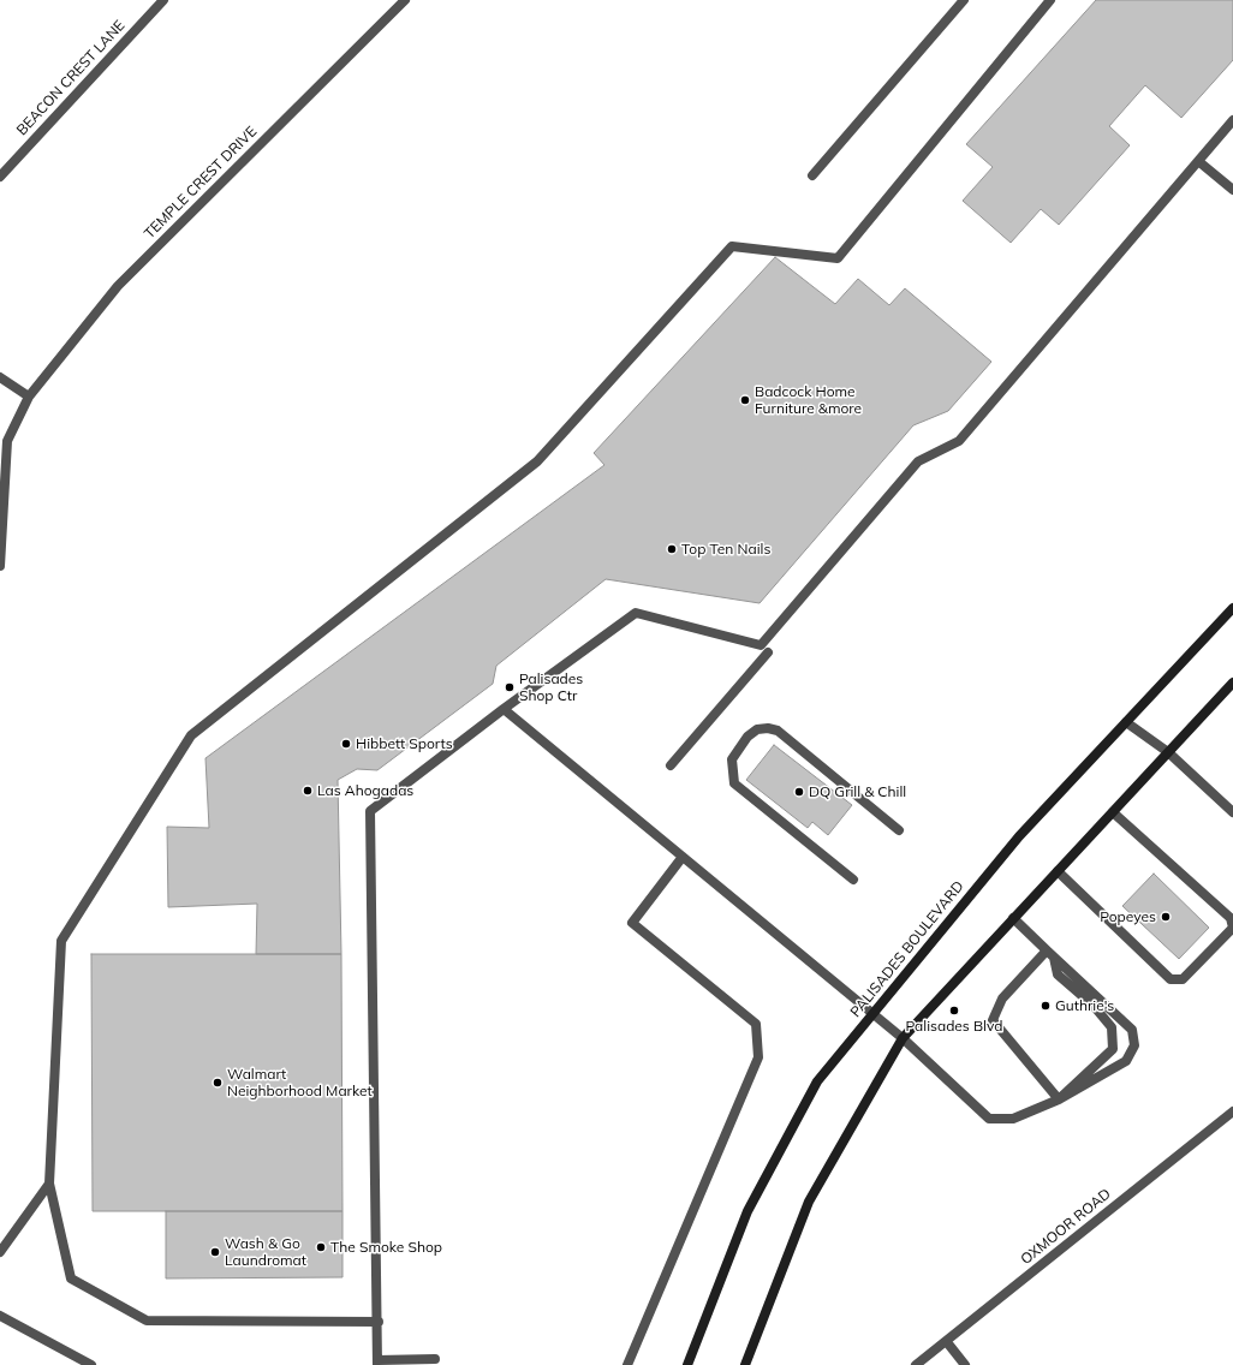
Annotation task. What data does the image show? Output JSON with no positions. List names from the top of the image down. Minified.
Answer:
{"streets":{"main road":["PALISADES BOULEVARD"],"street":["BEACON CREST LANE","TEMPLE CREST DRIVE","OXMOOR ROAD"]},"places":["Badcock Home Furniture &more","Top Ten Nails","Palisades Shop Ctr","Hibbett Sports","Las Ahogadas","DQ Grill & Chill","Popeyes","Guthrie's","Palisades Blvd","Walmart Neighborhood Market","The Smoke Shop","Wash & Go Laundromat"]}
